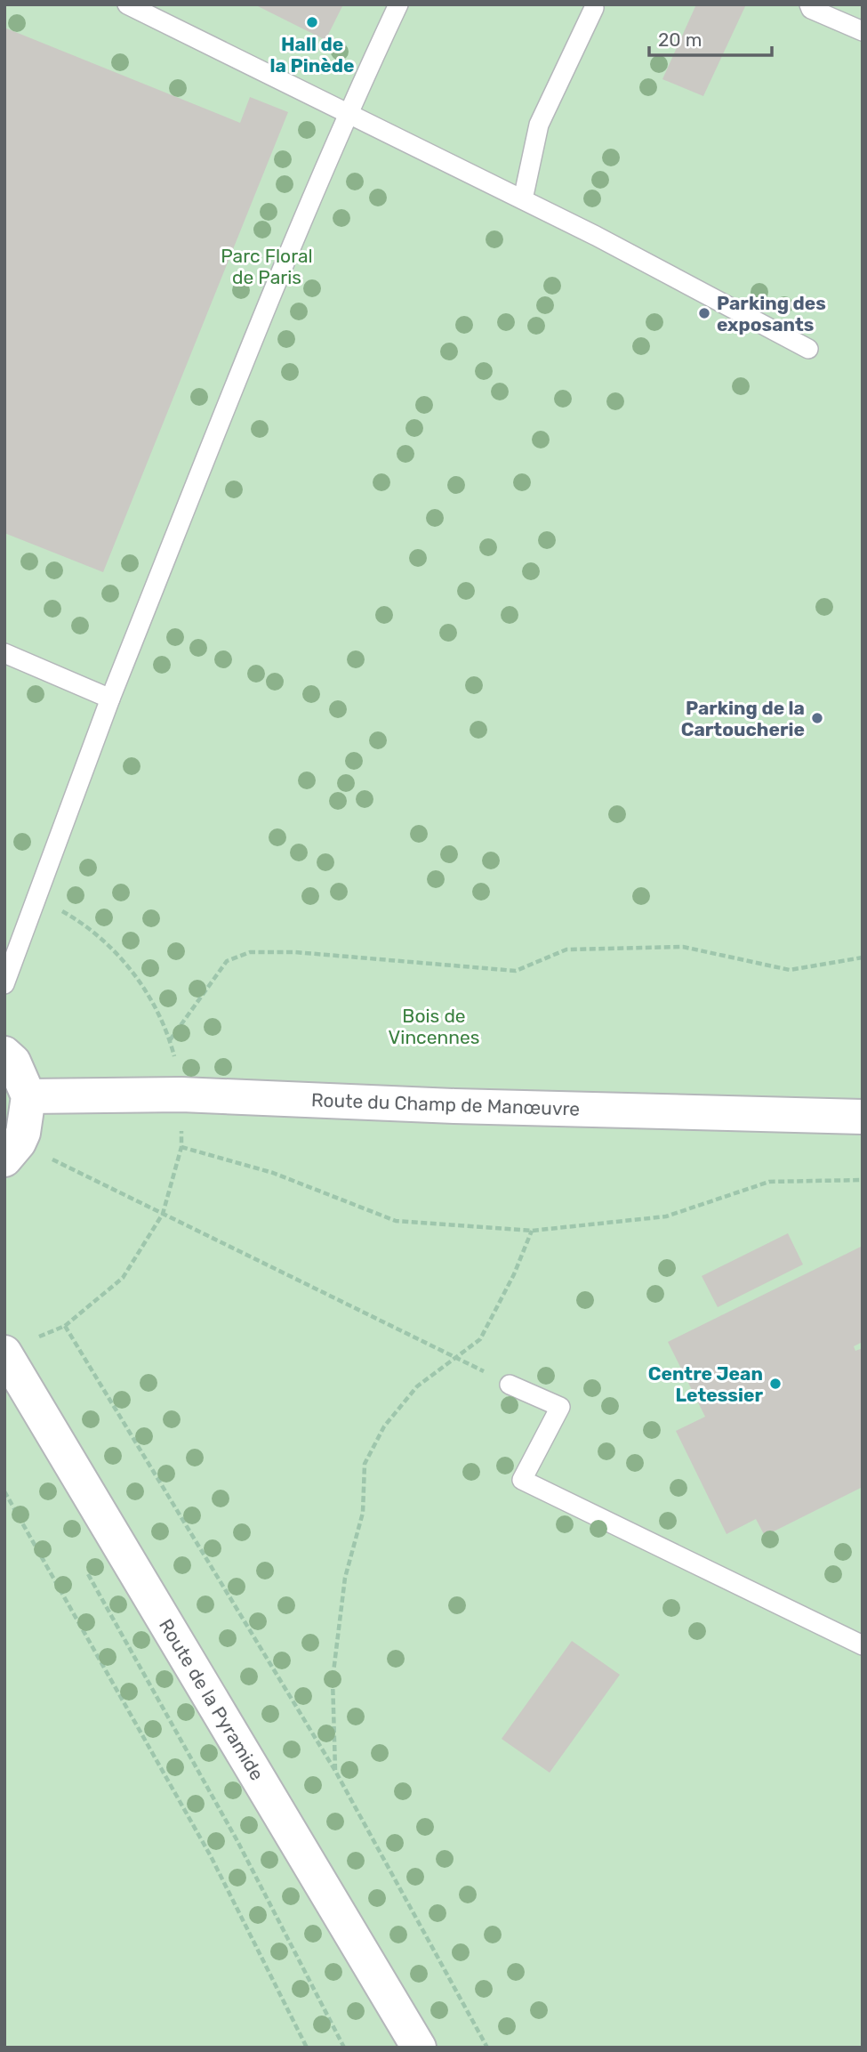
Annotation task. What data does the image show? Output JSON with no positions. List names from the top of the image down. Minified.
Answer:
{"streets":{"street":["Route du Champ de Manœuvre","Route de la Pyramide"]},"parks":["Parc Floral de Paris","Bois de Vincennes"],"places":["Hall de la Pinède","Parking des exposants","Parking de la Cartoucherie","Centre Jean Letessier"],"scale_bar":"20 m"}
